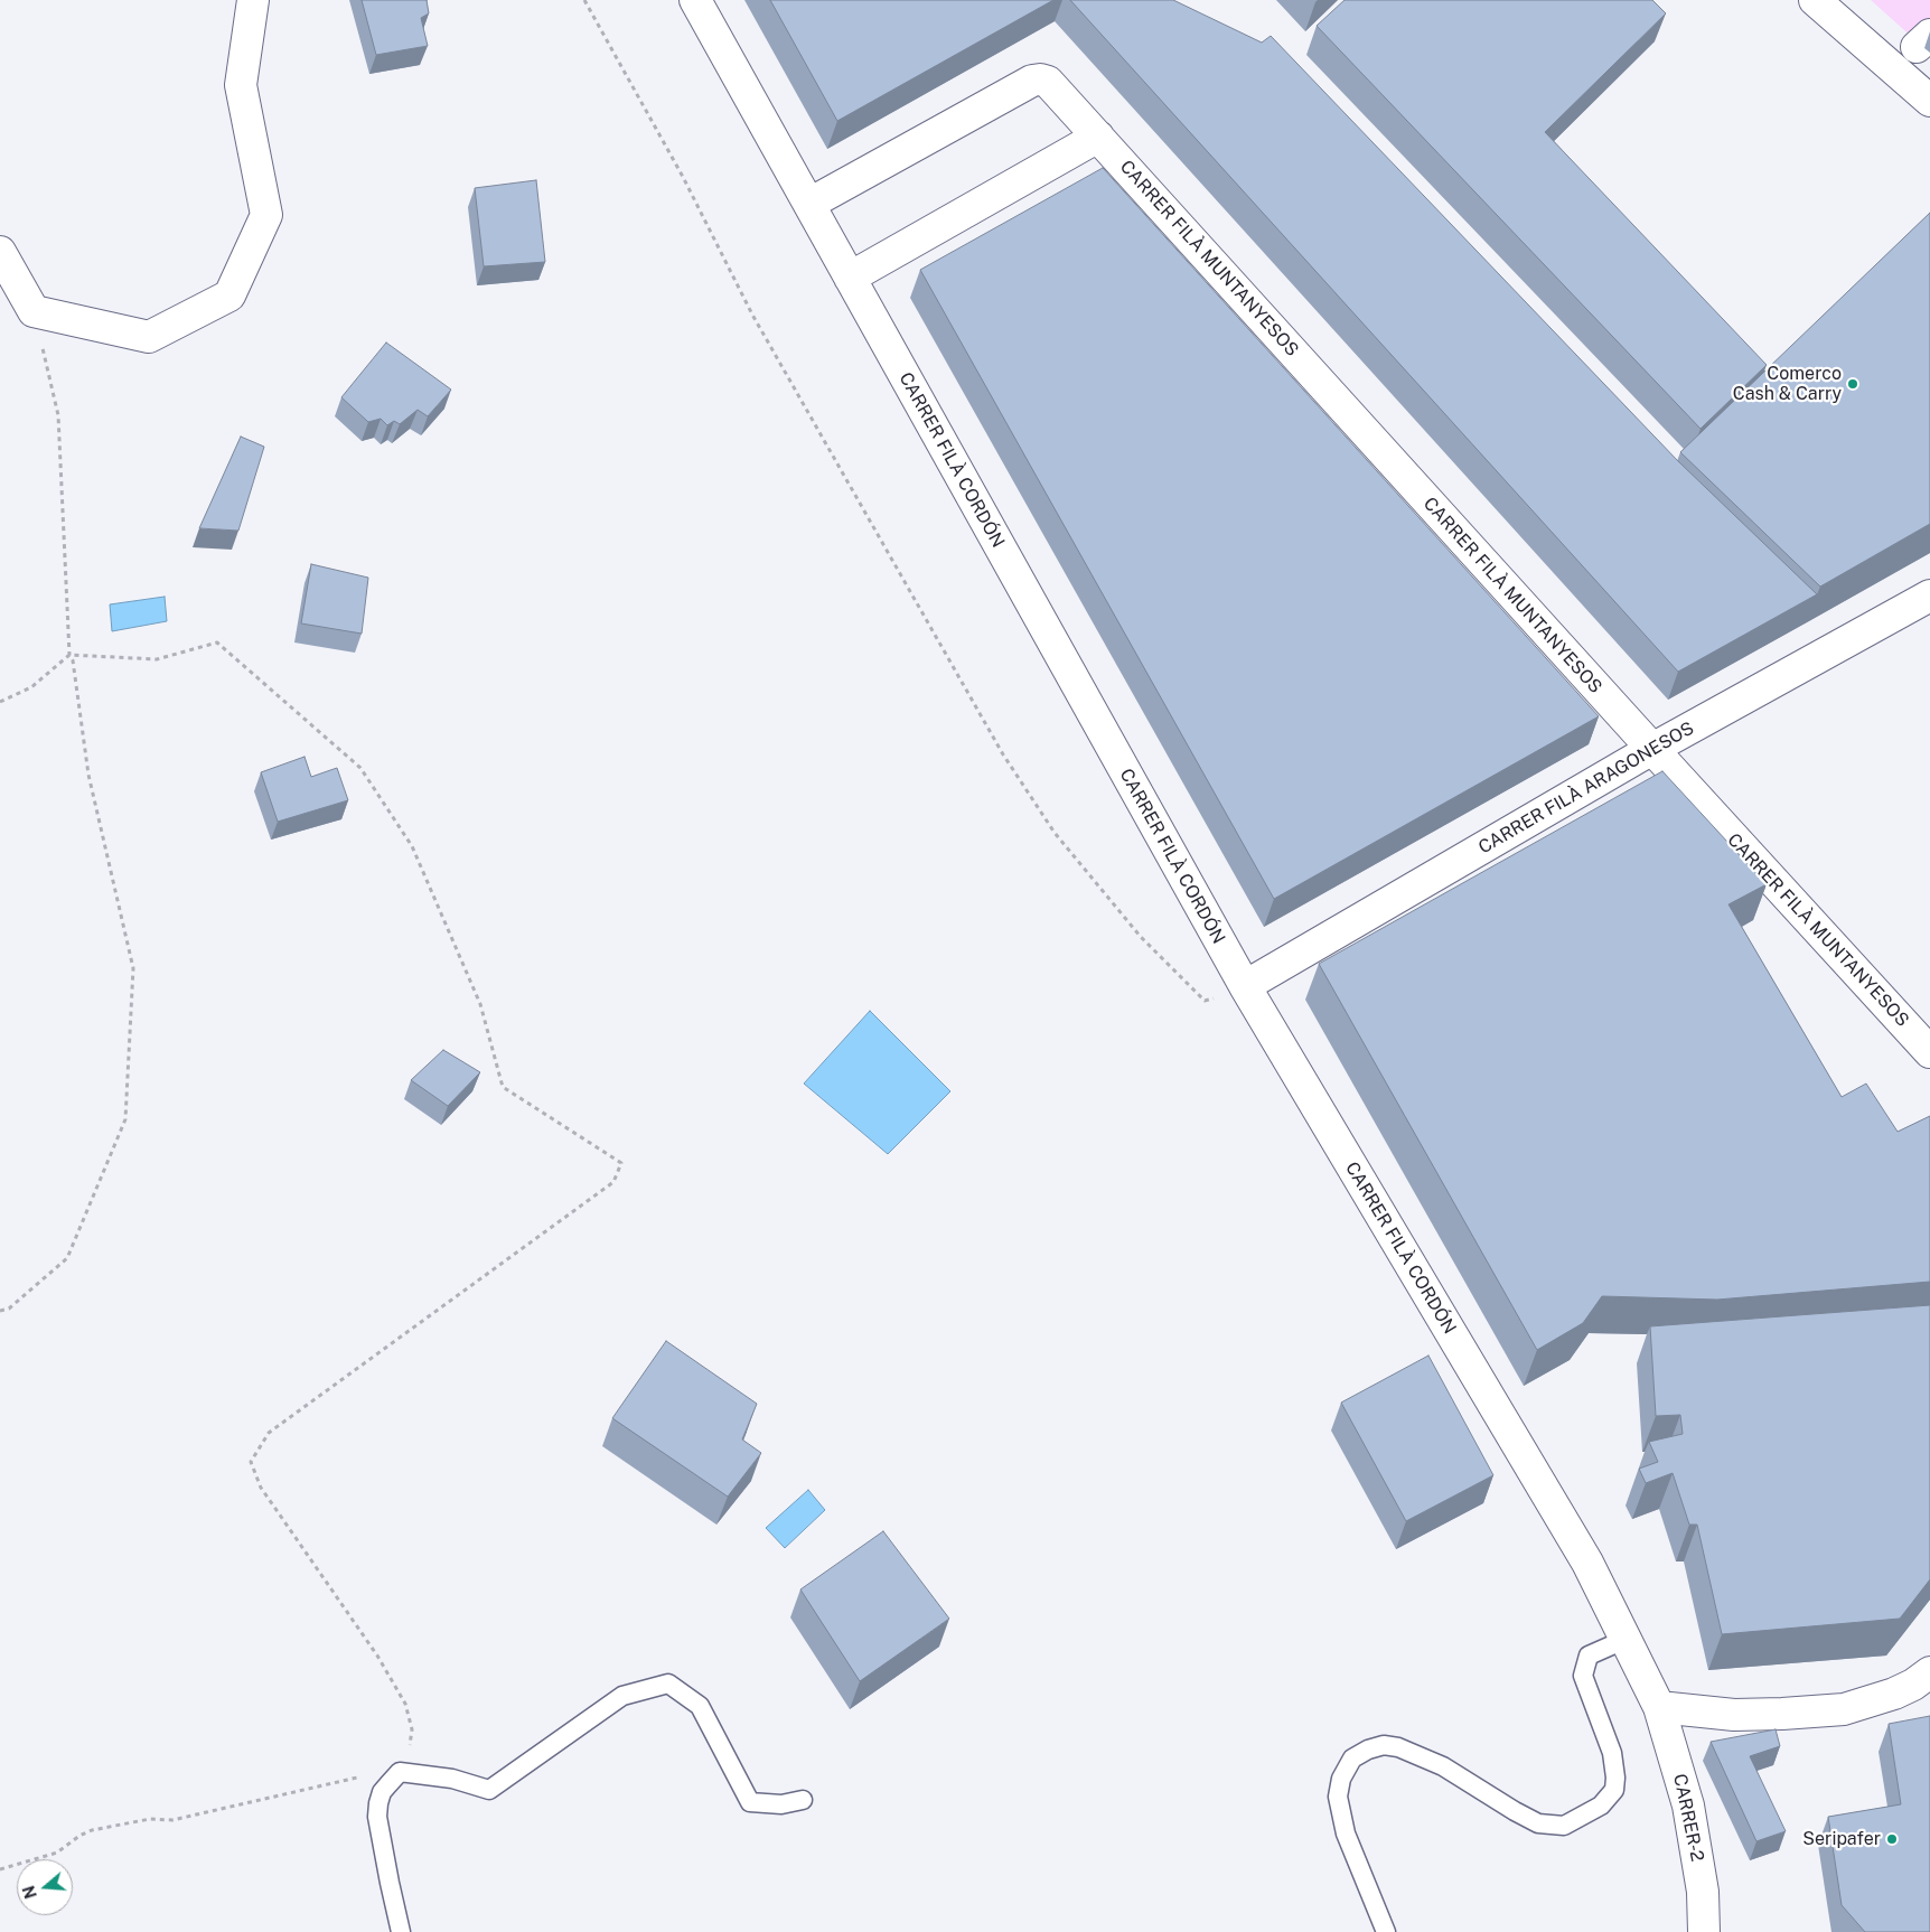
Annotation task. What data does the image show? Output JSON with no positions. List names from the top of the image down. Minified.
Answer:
{"streets":{"street":["CARRER FILÀ MUNTANYESOS","CARRER FILÀ CORDÓN","CARRER FILÀ ARAGONESOS","CARRER-2"]},"crossings":[["CARRER FILÀ MUNTANYESOS","CARRER FILÀ CORDÓN"],["CARRER FILÀ MUNTANYESOS","CARRER FILÀ ARAGONESOS"],["CARRER FILÀ CORDÓN","CARRER FILÀ ARAGONESOS"],["CARRER FILÀ CORDÓN","CARRER-2"]],"places":["Comerco Cash & Carry","Seripafer"],"north":"left"}
